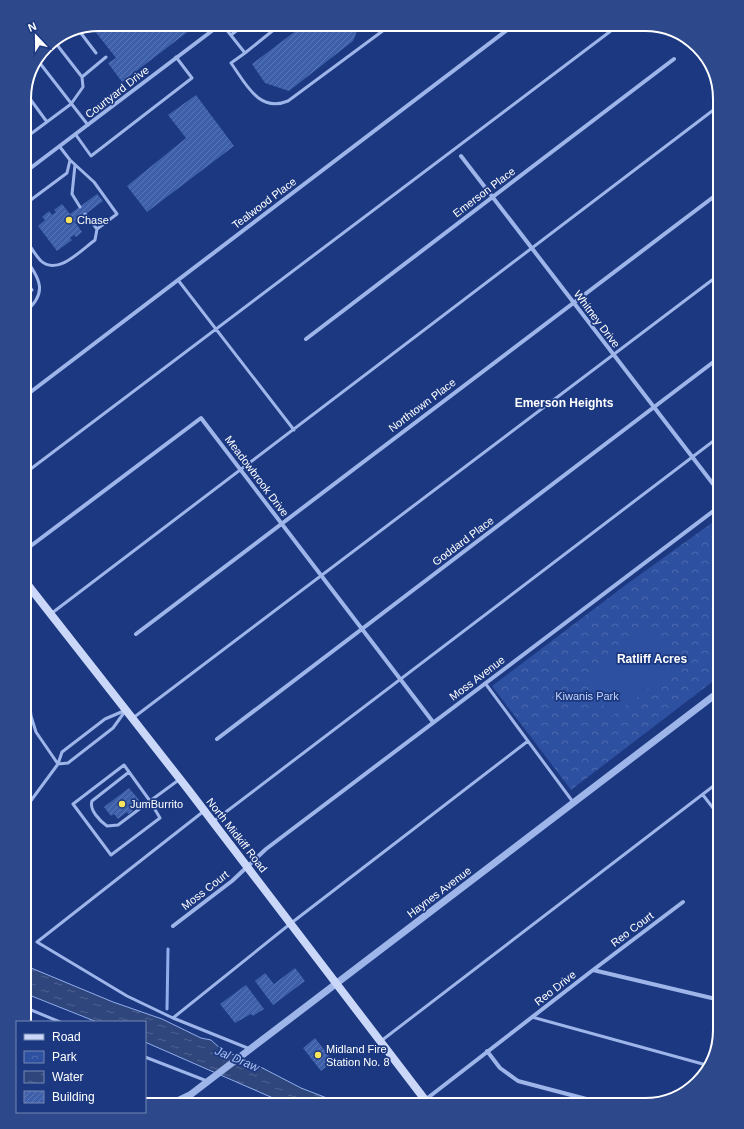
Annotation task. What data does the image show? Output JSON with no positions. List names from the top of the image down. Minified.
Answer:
{"streets":{"main road":["North Midkiff Road"],"street":["Courtyard Drive","Emerson Place","Tealwood Place","Whitney Drive","Northtown Place","Meadowbrook Drive","Goddard Place","Moss Avenue","Moss Court","Haynes Avenue","Reo Court","Reo Drive"]},"crossings":[["Emerson Place","Whitney Drive"],["Whitney Drive","Northtown Place"],["Whitney Drive","Goddard Place"],["Northtown Place","Meadowbrook Drive"],["Meadowbrook Drive","Goddard Place"],["Meadowbrook Drive","Moss Avenue"],["Moss Avenue","North Midkiff Road"],["Moss Avenue","Moss Court"],["North Midkiff Road","Moss Court"],["North Midkiff Road","Haynes Avenue"],["Reo Court","Reo Drive"]],"districts":["Emerson Heights","Ratliff Acres"],"water":["Jal Draw"],"parks":["Kiwanis Park"],"places":["Chase","JumBurrito","Midland Fire Station No. 8"],"legend":["Road","Park","Water","Building"],"north":"top"}
